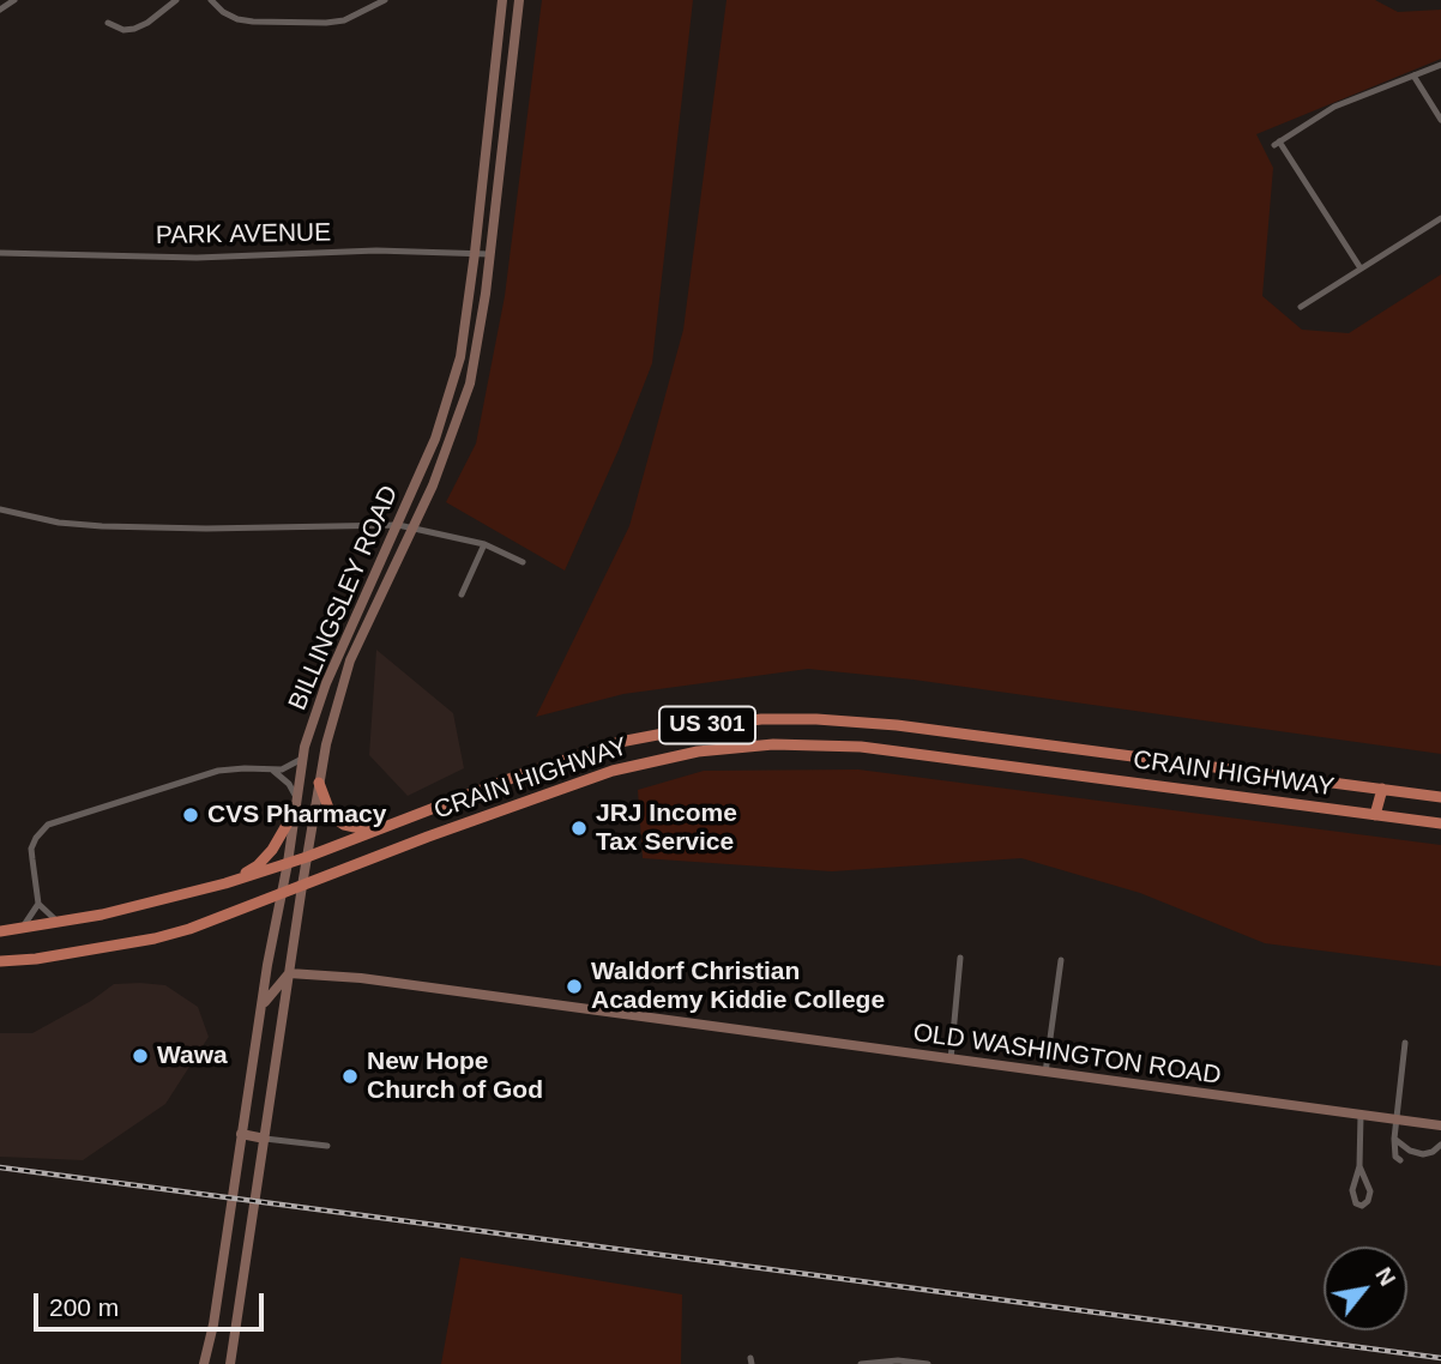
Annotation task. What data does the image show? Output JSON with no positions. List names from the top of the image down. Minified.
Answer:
{"streets":{"highway":["US 301","CRAIN HIGHWAY"],"main road":["BILLINGSLEY ROAD","OLD WASHINGTON ROAD"],"street":["PARK AVENUE"]},"crossings":[["PARK AVENUE","BILLINGSLEY ROAD"],["BILLINGSLEY ROAD","CRAIN HIGHWAY"],["BILLINGSLEY ROAD","OLD WASHINGTON ROAD"]],"places":["CVS Pharmacy","JRJ Income Tax Service","Waldorf Christian Academy Kiddie College","Wawa","New Hope Church of God"],"scale_bar":"200 m","north":"top right"}
